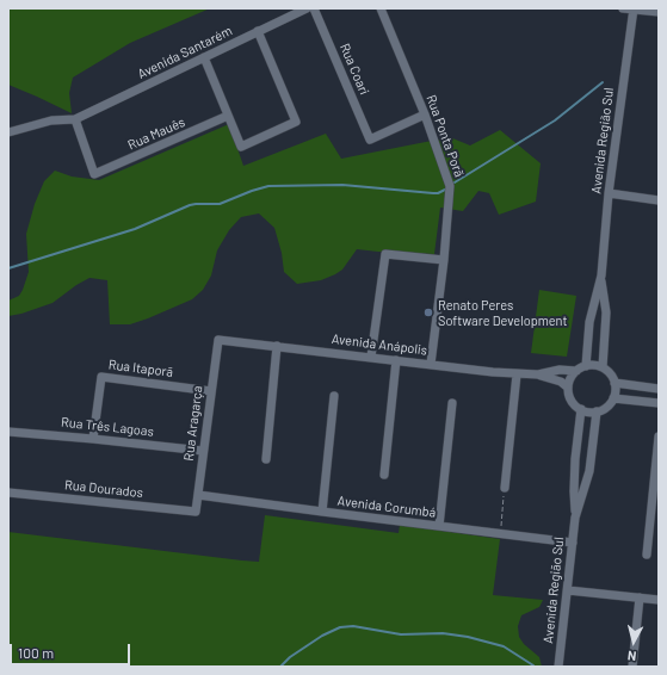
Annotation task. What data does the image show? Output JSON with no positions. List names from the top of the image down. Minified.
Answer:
{"streets":{"street":["Avenida Santarém","Rua Coari","Rua Mauês","Rua Ponta Porã","Avenida Região Sul","Avenida Anápolis","Rua Itaporã","Rua Aragarça","Rua Três Lagoas","Rua Dourados","Avenida Corumbá"]},"crossings":[["Avenida Santarém","Rua Mauês"],["Rua Coari","Rua Ponta Porã"],["Rua Ponta Porã","Avenida Anápolis"],["Avenida Região Sul","Avenida Anápolis"],["Avenida Região Sul","Avenida Corumbá"],["Avenida Anápolis","Rua Aragarça"],["Rua Itaporã","Rua Aragarça"],["Rua Itaporã","Rua Três Lagoas"],["Rua Aragarça","Rua Três Lagoas"],["Rua Aragarça","Rua Dourados"],["Rua Aragarça","Avenida Corumbá"]],"places":["Renato Peres Software Development"],"scale_bar":"100 m","north":"bottom"}
